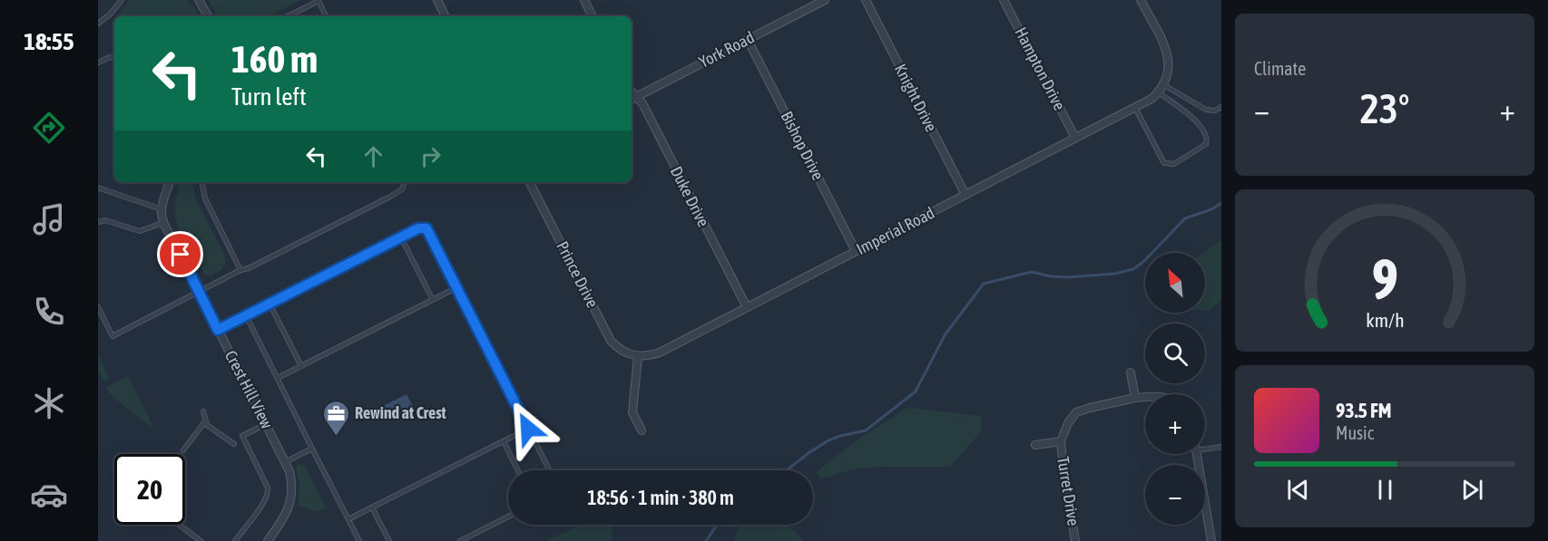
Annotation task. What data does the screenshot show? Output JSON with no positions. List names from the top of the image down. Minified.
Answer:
{"streets":{"street":["York Road","Hampton Drive","Knight Drive","Bishop Drive","Duke Drive","Imperial Road","Prince Drive","Crest Hill View","Turret Drive"]},"crossings":[["York Road","Bishop Drive"],["York Road","Duke Drive"],["Hampton Drive","Imperial Road"],["Knight Drive","Imperial Road"],["Bishop Drive","Imperial Road"],["Duke Drive","Imperial Road"],["Imperial Road","Prince Drive"]],"places":{"office":["Rewind at Crest"]},"north":"top left","page":{"tabs":"18:55","tile":"Climate","turn":["160 m","Turn left"],"heat":["−","23°","+"],"map_buttons":["+","−"],"song":["93.5 FM","Music"],"limit":"20","trip":"18:56 · 1 min · 380 m","gauge":["9","km/h"]}}
